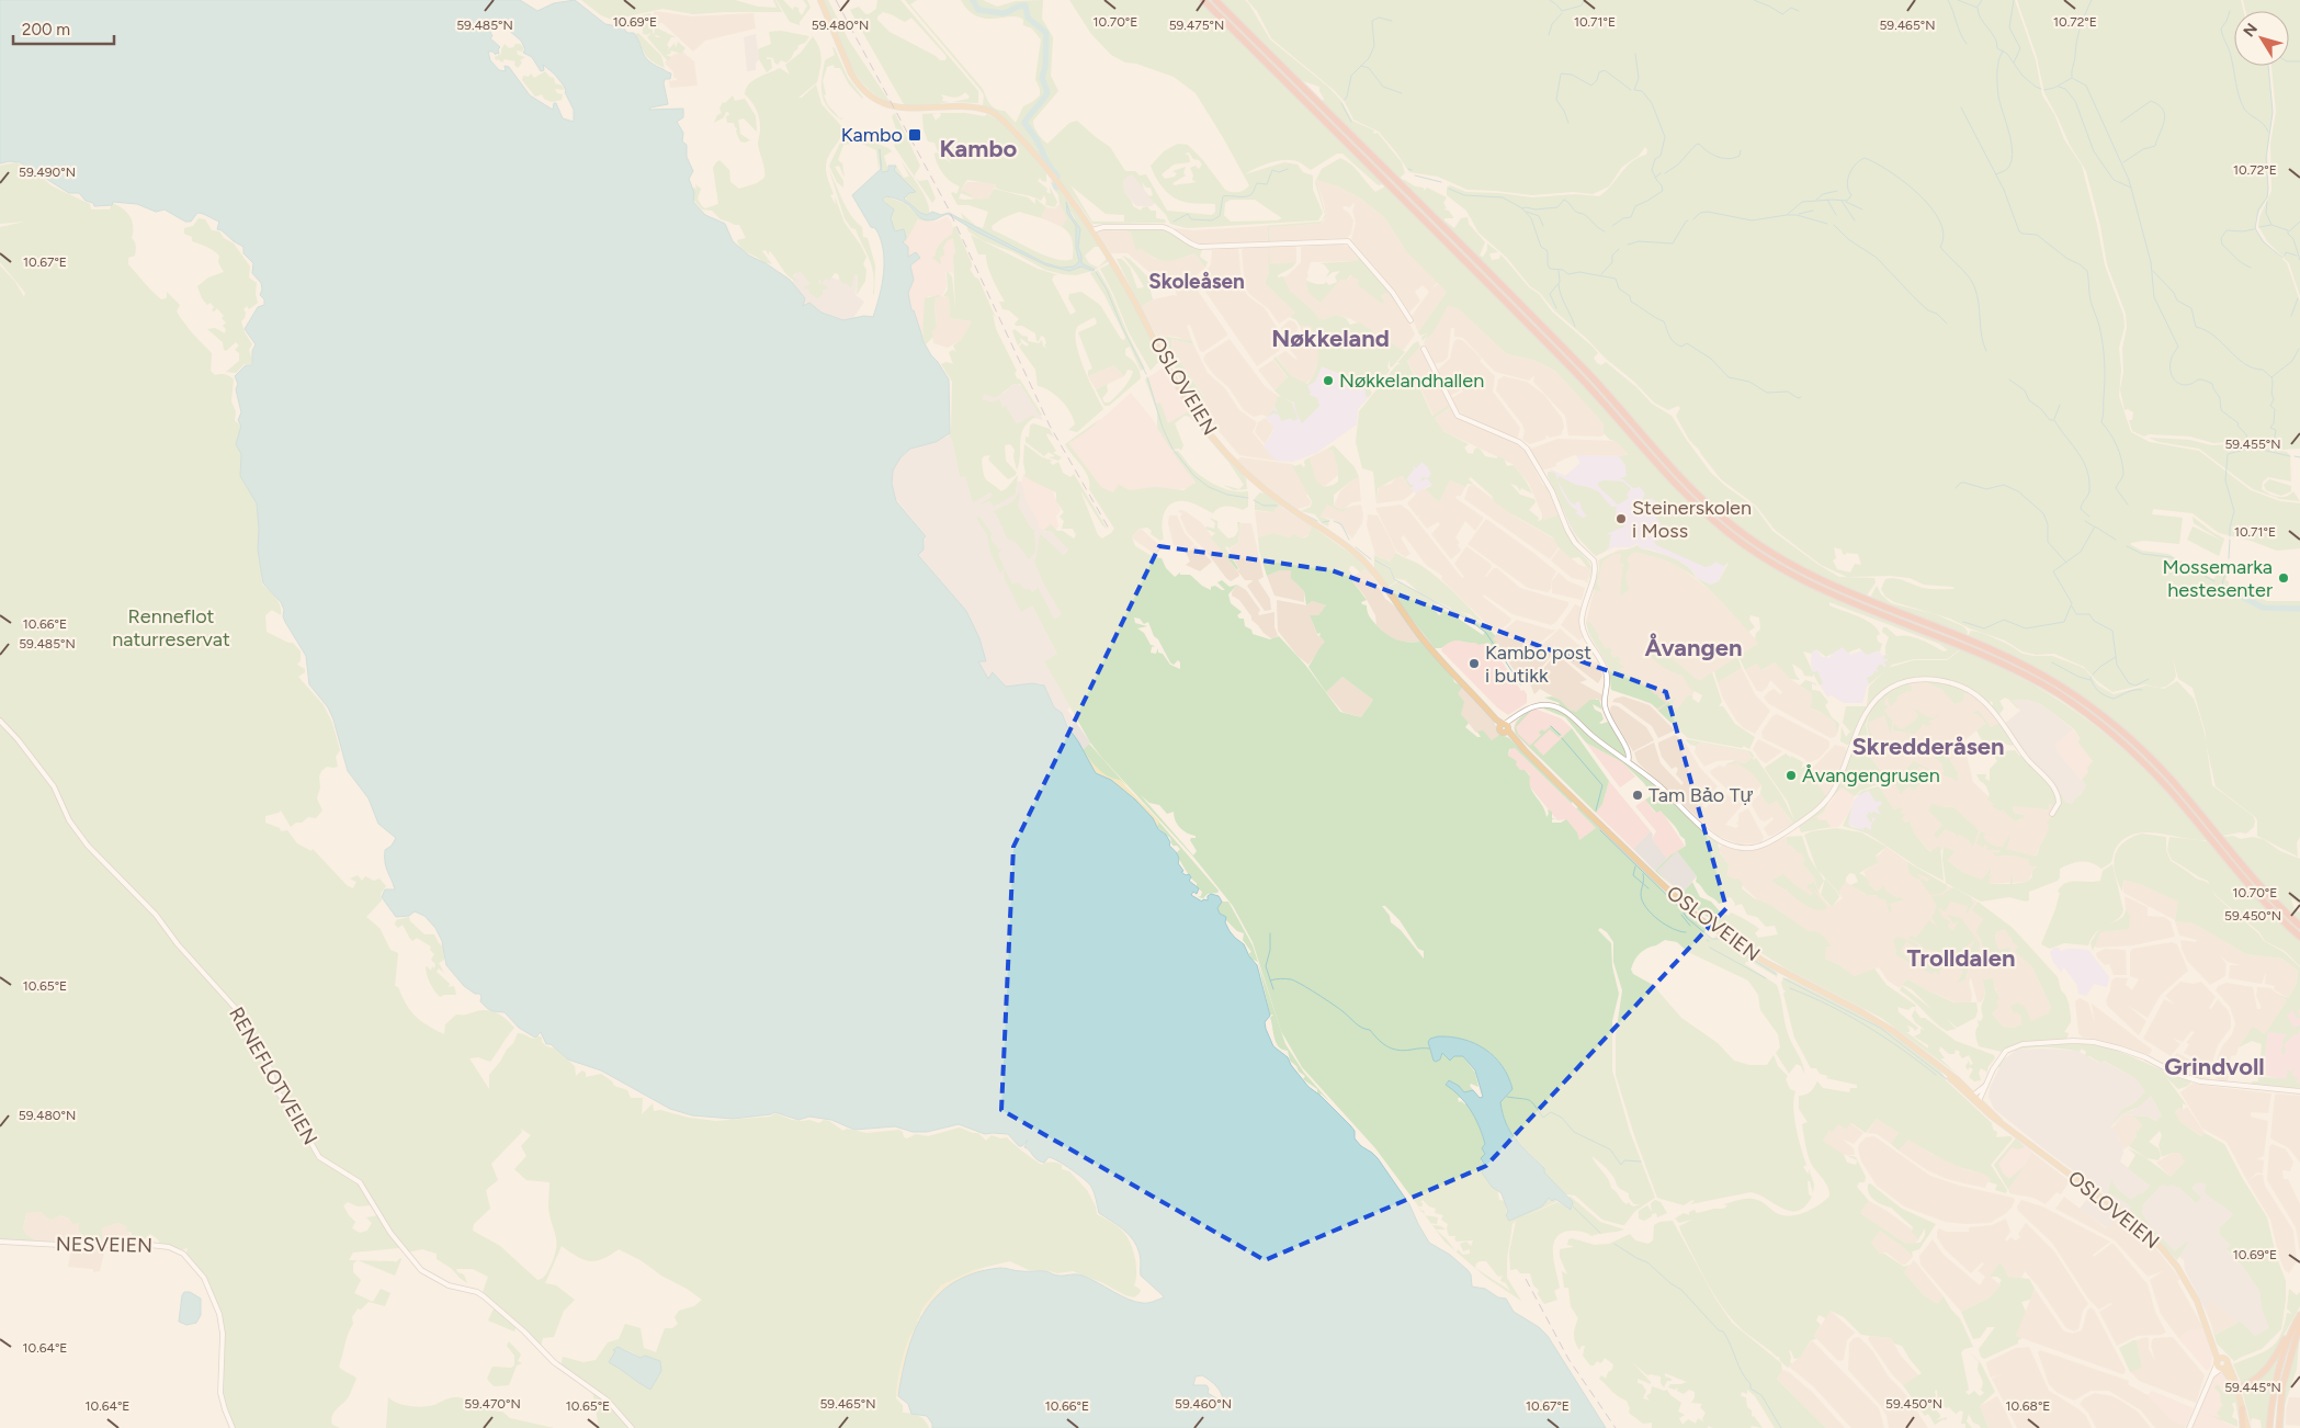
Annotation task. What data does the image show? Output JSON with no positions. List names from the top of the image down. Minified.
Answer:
{"streets":{"main road":["OSLOVEIEN"],"street":["RENEFLOTVEIEN","NESVEIEN"]},"districts":["Kambo","Skoleåsen","Nøkkeland","Åvangen","Skredderåsen","Trolldalen","Grindvoll"],"parks":["Renneflot naturreservat"],"places":{"transit":["Kambo"],"other":["Nøkkelandhallen","Steinerskolen i Moss","Mossemarka hestesenter","Kambo post i butikk","Åvangengrusen","Tam Bảo Tự"]},"scale_bar":"200 m","north":"top left","coordinates":["10.69°E","10.70°E","10.71°E","10.72°E","59.485°N","59.480°N","59.475°N","59.465°N","59.490°N","10.67°E","59.455°N","10.66°E","59.450°N","10.65°E","10.64°E","59.445°N","59.470°N","59.460°N","10.68°E"]}
